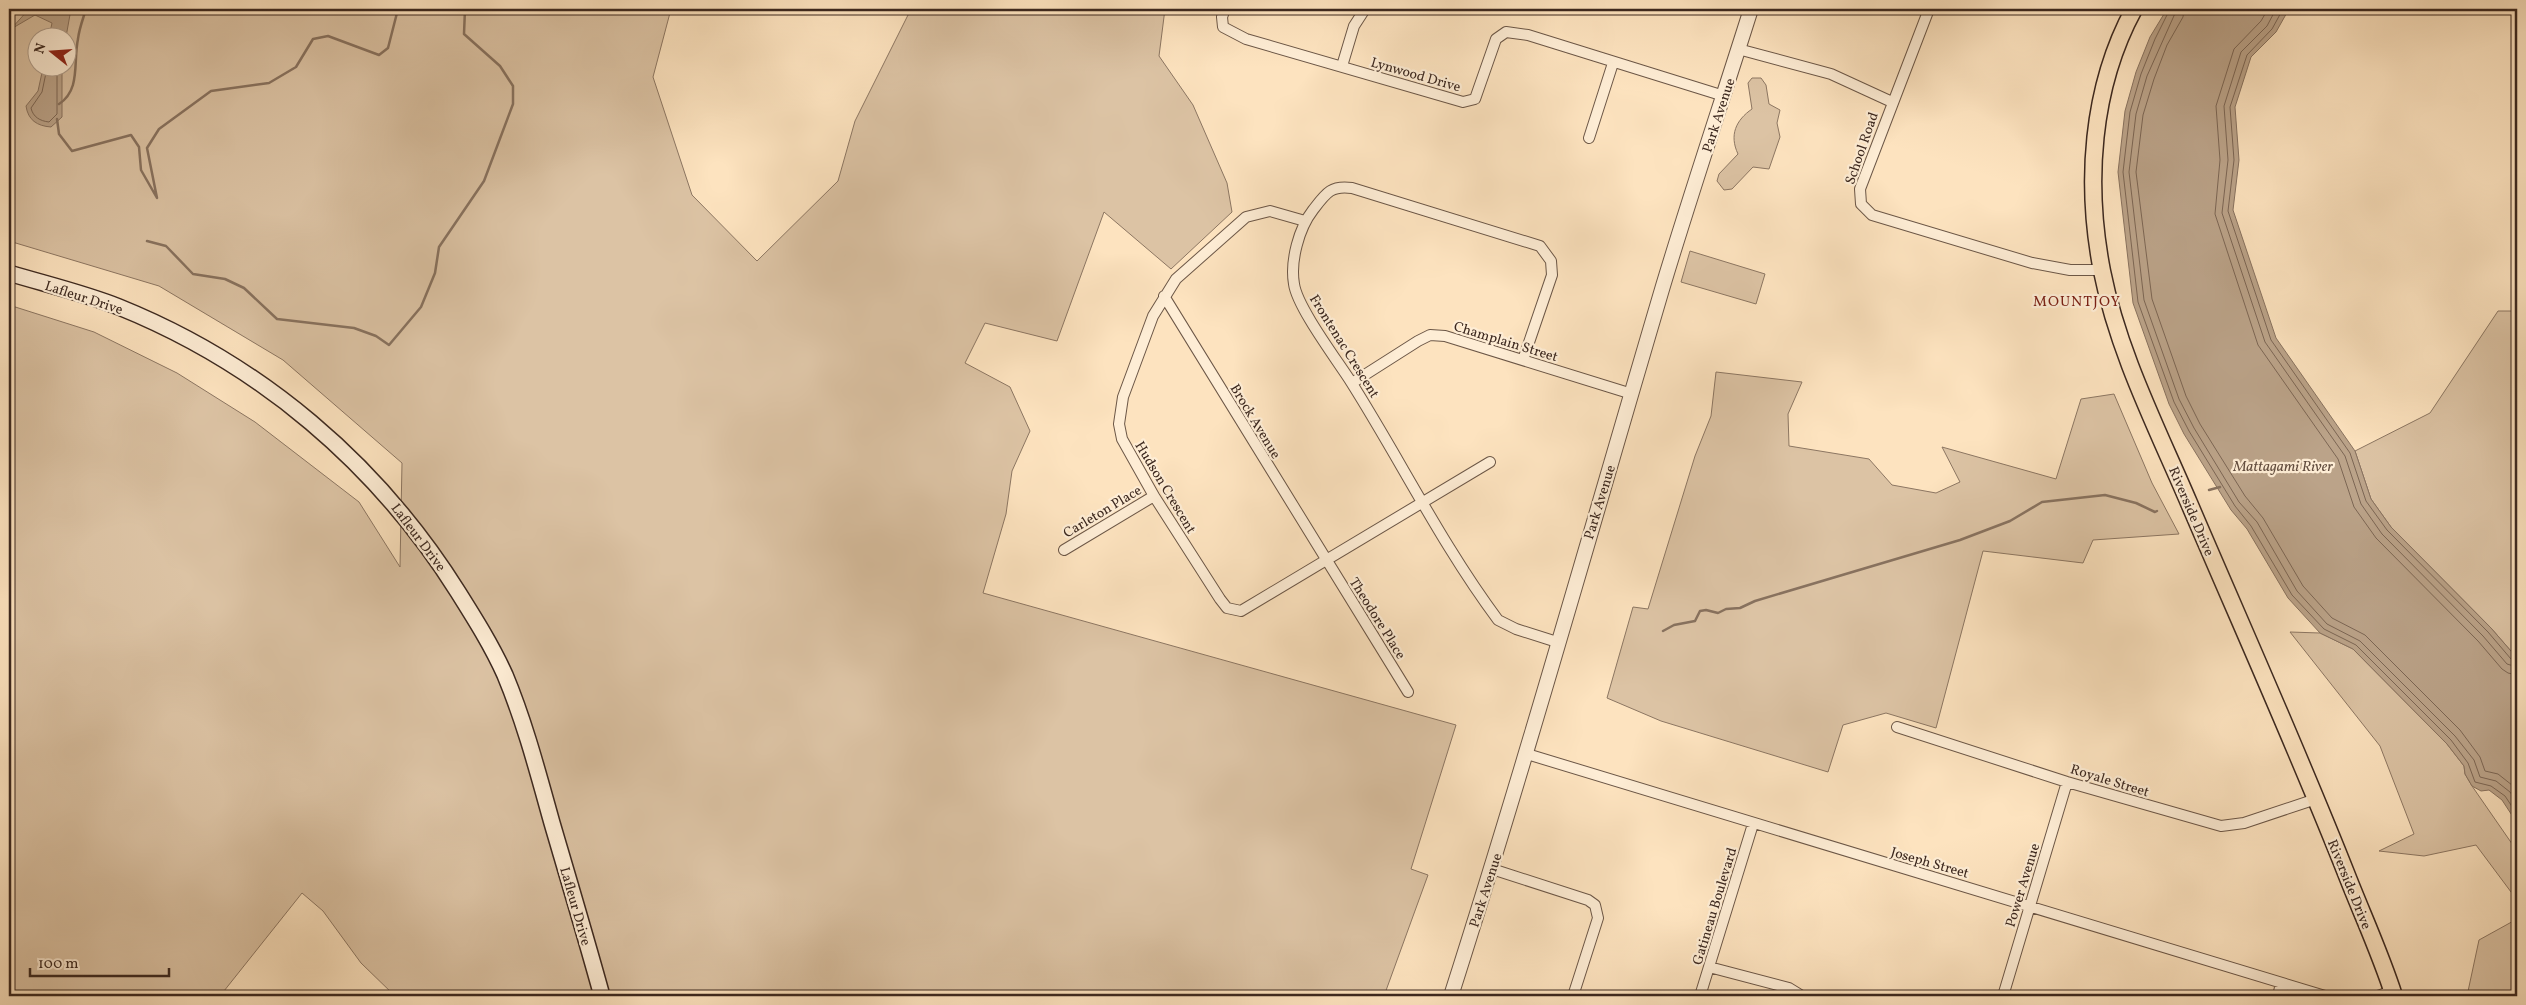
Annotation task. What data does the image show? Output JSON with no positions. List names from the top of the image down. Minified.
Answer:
{"streets":{"main road":["Lafleur Drive","Riverside Drive"],"street":["Lynwood Drive","Park Avenue","School Road","Champlain Street","Frontenac Crescent","Brock Avenue","Hudson Crescent","Carleton Place","Theodore Place","Royale Street","Joseph Street","Power Avenue","Gatineau Boulevard"]},"crossings":[["Lynwood Drive","Park Avenue"],["Park Avenue","School Road"],["Park Avenue","Champlain Street"],["Park Avenue","Frontenac Crescent"],["Park Avenue","Joseph Street"],["School Road","Riverside Drive"],["Champlain Street","Frontenac Crescent"],["Frontenac Crescent","Hudson Crescent"],["Brock Avenue","Hudson Crescent"],["Brock Avenue","Theodore Place"],["Hudson Crescent","Carleton Place"],["Hudson Crescent","Theodore Place"],["Riverside Drive","Royale Street"],["Royale Street","Power Avenue"],["Joseph Street","Power Avenue"],["Joseph Street","Gatineau Boulevard"]],"districts":["MOUNTJOY"],"water":["Mattagami River"],"scale_bar":"100 m","north":"left"}
